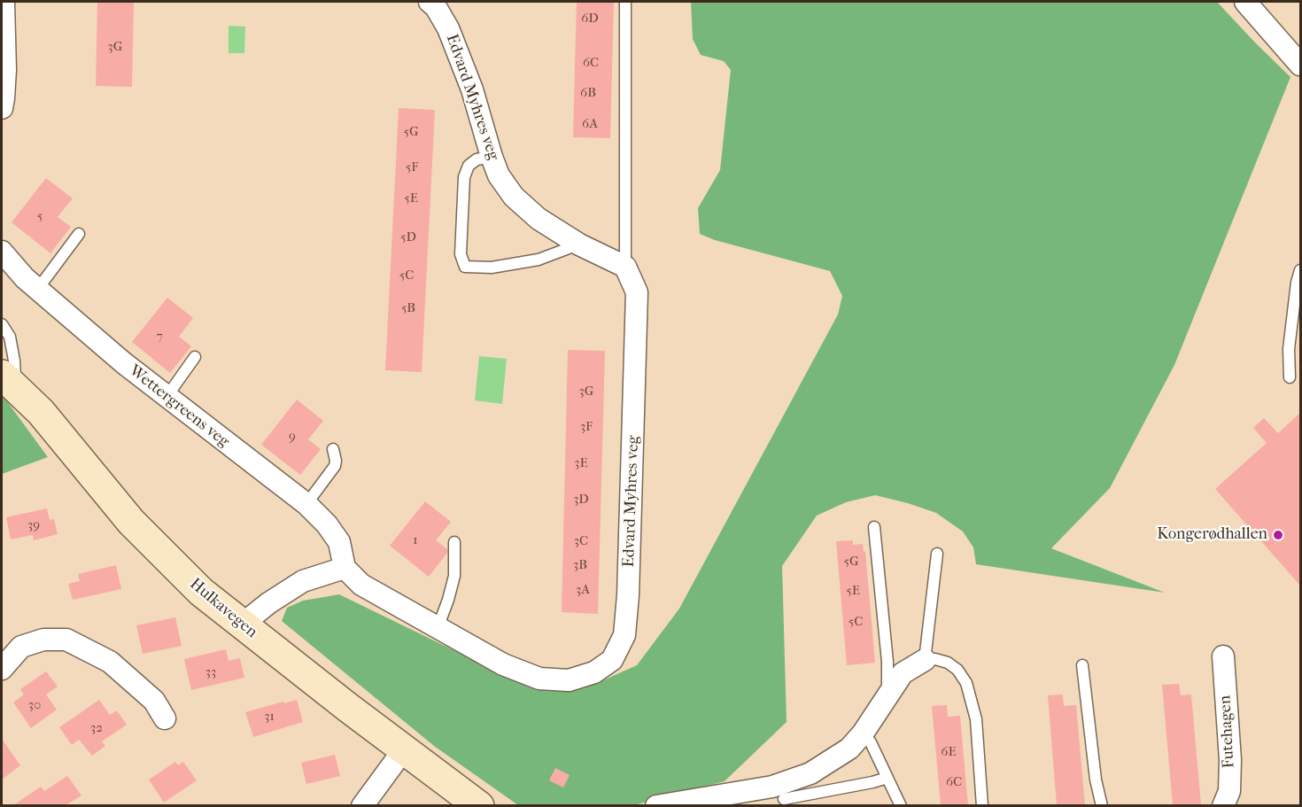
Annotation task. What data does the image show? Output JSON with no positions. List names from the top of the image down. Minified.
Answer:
{"streets":{"main road":["Hulkavegen"],"street":["Edvard Myhres veg","Wettergreens veg","Futehagen"]},"crossings":[["Edvard Myhres veg","Wettergreens veg"]],"places":["Kongerødhallen"],"house_numbers":["6D","3G","6C","6B","6A","5G","5F","5E","5","5D","5C","5B","7","3G","3F","9","3E","3D","39","1","3C","5G","3B","3A","5E","5C","33","30","31","32","6E","6C"]}
